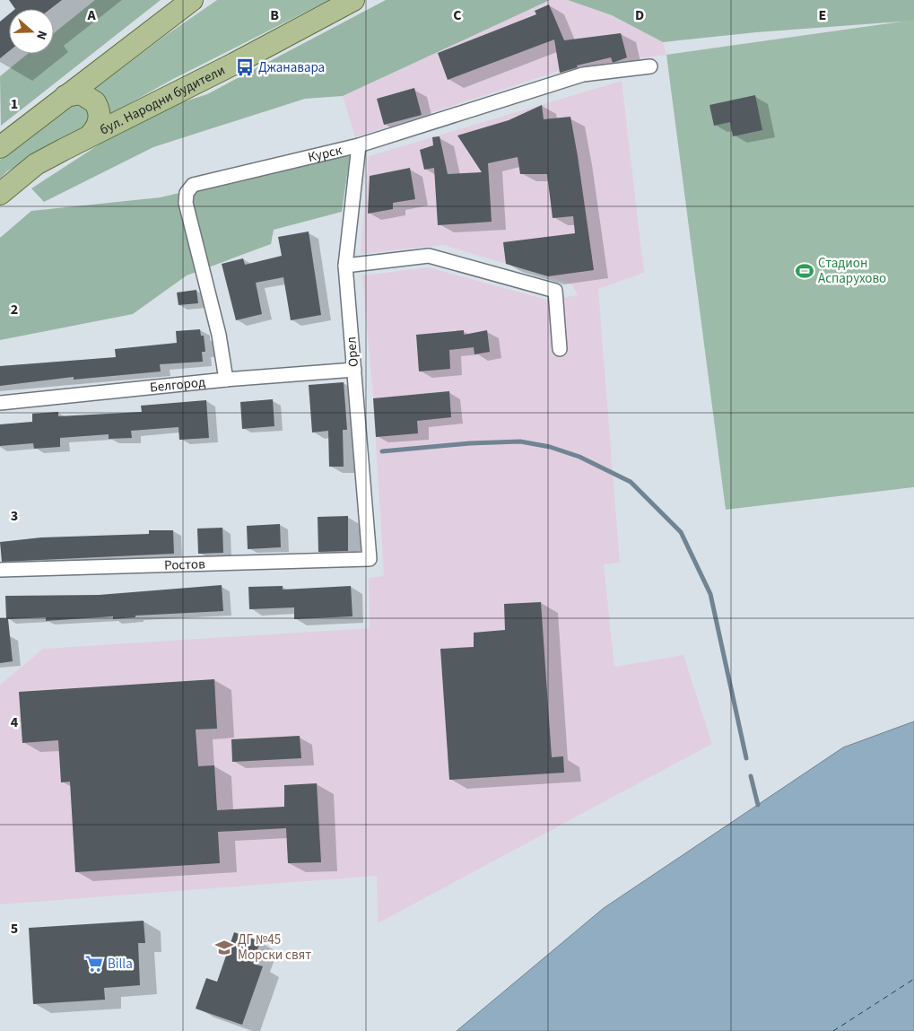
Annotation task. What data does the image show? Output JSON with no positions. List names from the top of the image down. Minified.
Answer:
{"streets":{"main road":["бул. Народни будители"],"street":["Курск","Орел","Белгород","Ростов"]},"crossings":[["Курск","Орел"],["Курск","Белгород"],["Орел","Белгород"],["Орел","Ростов"]],"places":{"bus stop":["Джанавара"],"sports":["Стадион Аспарухово"],"school or university":["ДГ №45 Морски свят"],"supermarket":["Billa"]},"north":"right","grid":{"columns":["A","B","C","D","E"],"rows":["1","2","3","4","5"]}}
